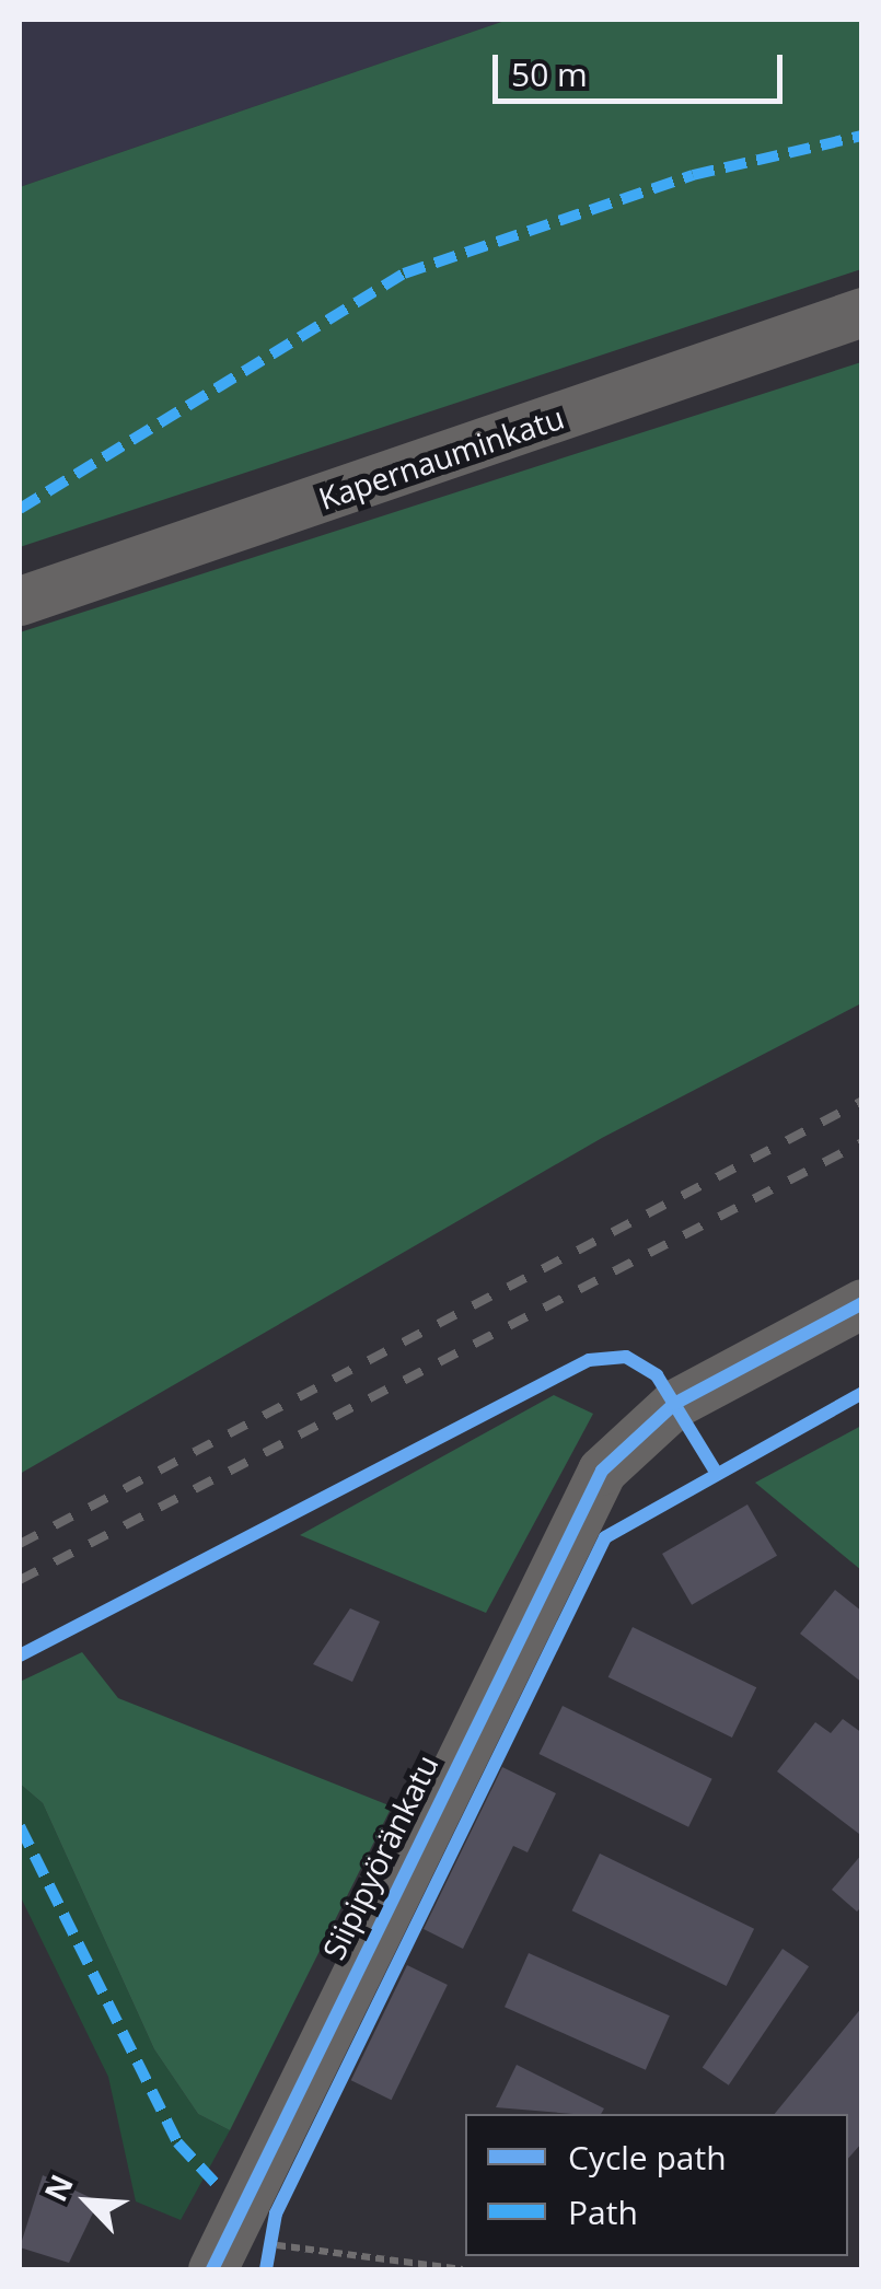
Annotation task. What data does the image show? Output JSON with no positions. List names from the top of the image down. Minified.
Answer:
{"streets":{"street":["Kapernauminkatu","Siipipyöränkatu"]},"legend":["Cycle path","Path"],"scale_bar":"50 m","north":"top left"}
